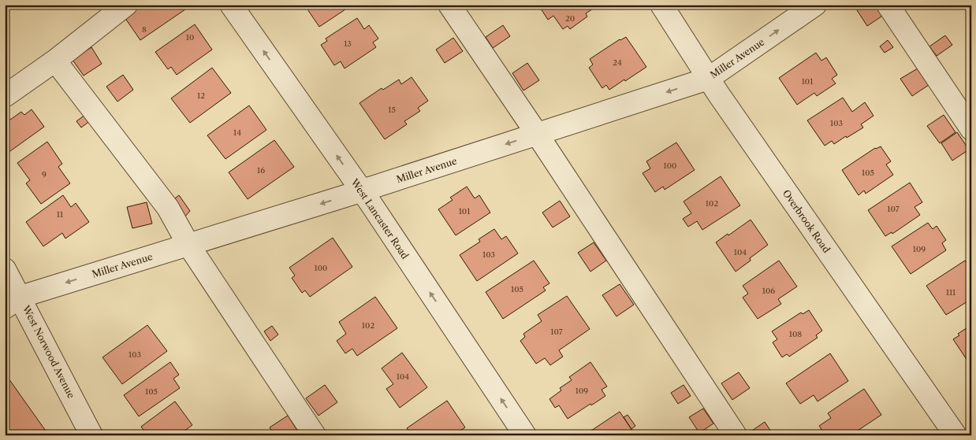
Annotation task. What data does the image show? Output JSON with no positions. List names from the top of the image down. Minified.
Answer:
{"streets":{"street":["Miller Avenue","West Lancaster Road","Overbrook Road","West Norwood Avenue"]},"crossings":[["Miller Avenue","West Lancaster Road"],["Miller Avenue","Overbrook Road"],["Miller Avenue","West Norwood Avenue"]],"house_numbers":["20","8","10","13","24","101","12","15","103","14","100","16","105","9","102","107","101","11","109","104","103","100","105","106","111","102","107","108","103","104","109","105"]}
